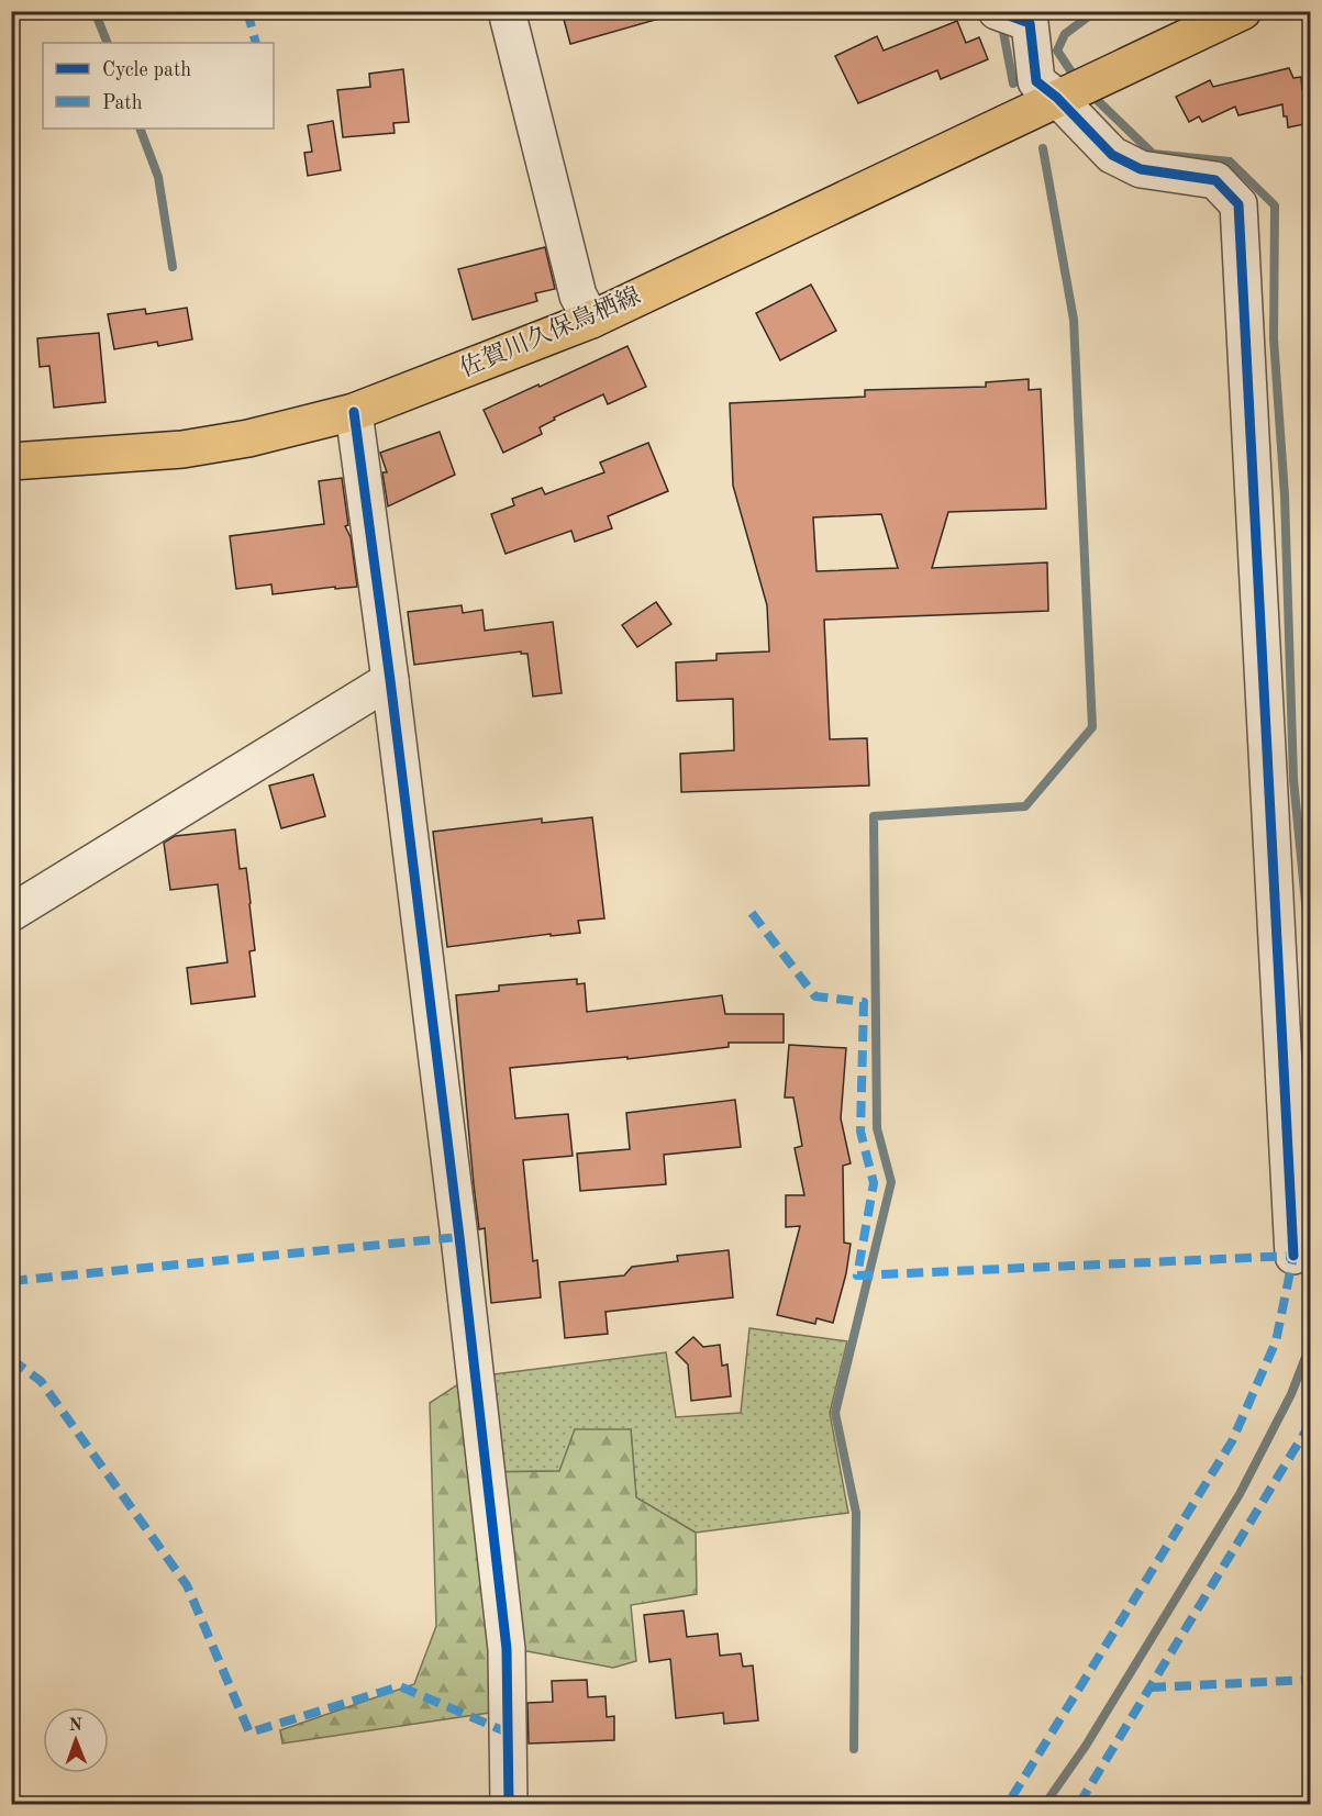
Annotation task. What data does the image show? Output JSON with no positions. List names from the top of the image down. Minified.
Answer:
{"streets":{"main road":["佐賀川久保鳥栖線"]},"legend":["Cycle path","Path"],"north":"top"}
